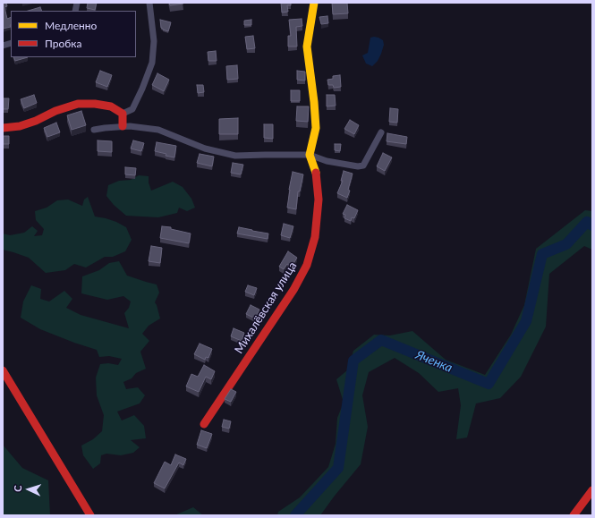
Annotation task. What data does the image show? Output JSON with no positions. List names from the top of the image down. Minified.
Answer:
{"streets":{"street":["Михалёвская улица"]},"water":["Яченка"],"legend":["Медленно","Пробка"],"north":"left"}
